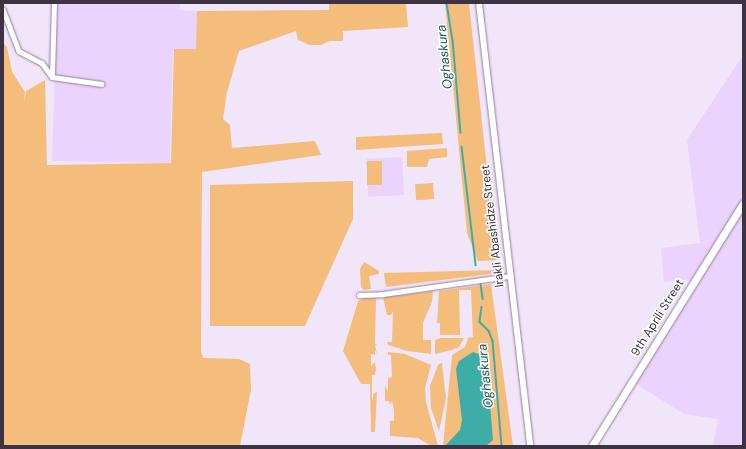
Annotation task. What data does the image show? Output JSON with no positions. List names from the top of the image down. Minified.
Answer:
{"streets":{"main road":["Irakli Abashidze Street","9th Aprili Street"]},"water":["Oghaskura"]}
